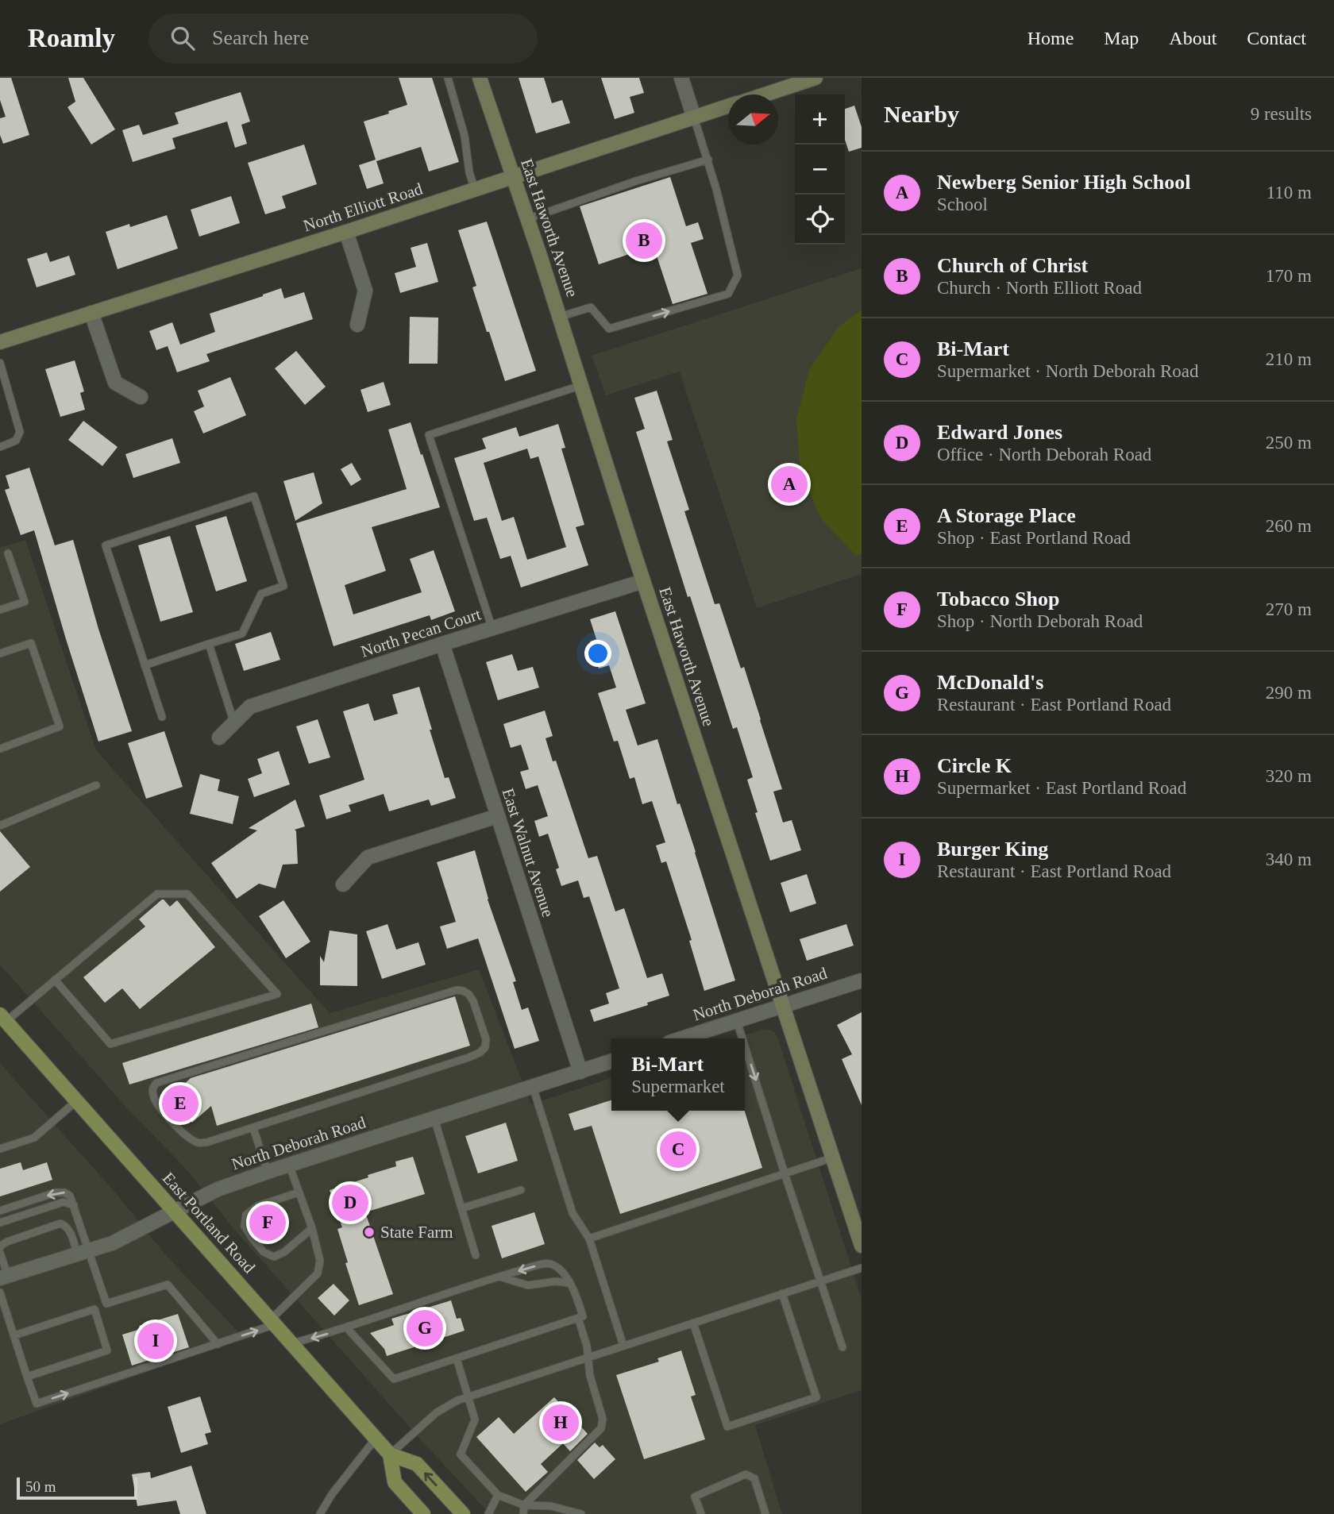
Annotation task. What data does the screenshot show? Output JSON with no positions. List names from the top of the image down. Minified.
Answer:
{"streets":{"main road":["East Portland Road"],"street":["North Elliott Road","East Haworth Avenue","North Pecan Court","East Walnut Avenue","North Deborah Road"]},"crossings":[["North Elliott Road","East Haworth Avenue"],["East Haworth Avenue","North Pecan Court"],["East Haworth Avenue","North Deborah Road"],["North Pecan Court","East Walnut Avenue"],["East Walnut Avenue","North Deborah Road"],["North Deborah Road","East Portland Road"]],"places":["State Farm"],"scale_bar":"50 m","north":"right","page":{"header":"Roamly","search":"Search here","nav":["Home","Map","About","Contact"],"heading":["Nearby","9 results"],"map_buttons":["+","−"],"list":[{"mark":"A","name":"Newberg Senior High School","note":"School","value":"110 m"},{"mark":"B","name":"Church of Christ","note":"Church · North Elliott Road","value":"170 m"},{"mark":"C","name":"Bi-Mart","note":"Supermarket · North Deborah Road","value":"210 m"},{"mark":"D","name":"Edward Jones","note":"Office · North Deborah Road","value":"250 m"},{"mark":"E","name":"A Storage Place","note":"Shop · East Portland Road","value":"260 m"},{"mark":"F","name":"Tobacco Shop","note":"Shop · North Deborah Road","value":"270 m"},{"mark":"G","name":"McDonald's","note":"Restaurant · East Portland Road","value":"290 m"},{"mark":"H","name":"Circle K","note":"Supermarket · East Portland Road","value":"320 m"},{"mark":"I","name":"Burger King","note":"Restaurant · East Portland Road","value":"340 m"}],"pins":["B","A","E","C","D","F","G","I","H"],"popup":["Bi-Mart","Supermarket"],"scale":"50 m"}}
